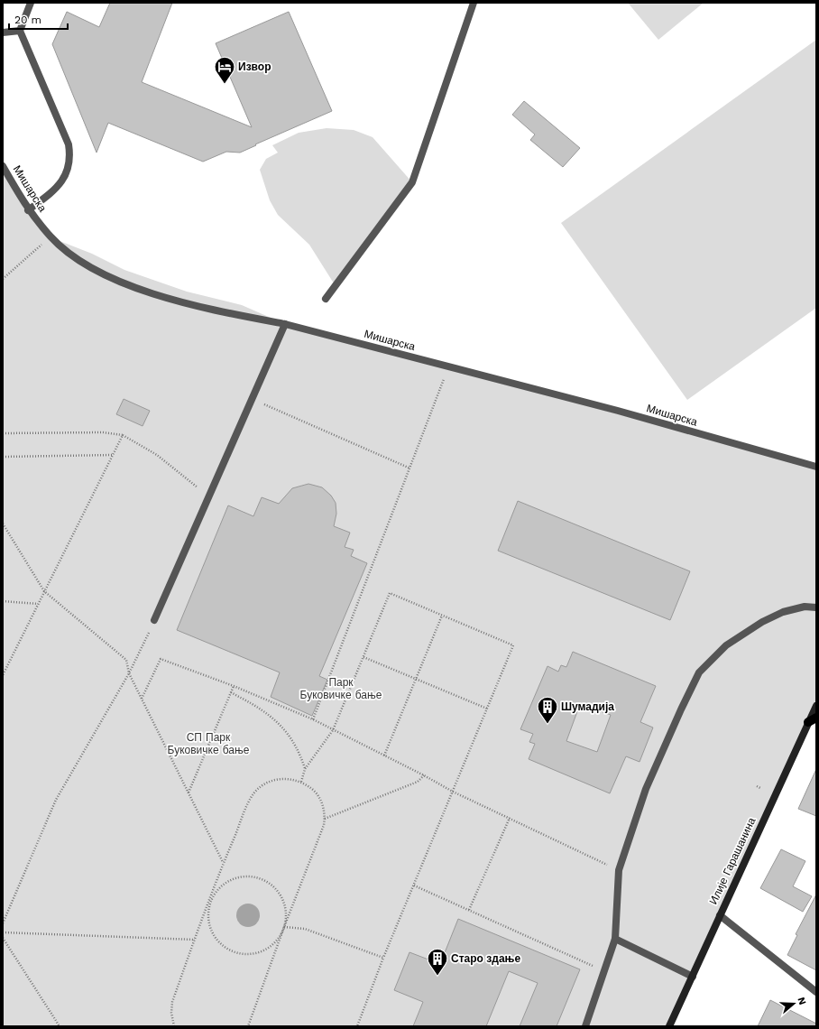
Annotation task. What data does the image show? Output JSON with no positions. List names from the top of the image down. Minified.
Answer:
{"streets":{"street":["Мишарска","Илије Гарашанина"]},"parks":["Парк Буковичке бање","СП Парк Буковичке бање"],"places":{"hotel":["Извор"],"building":["Шумадија","Старо здање"]},"scale_bar":"20 m","north":"right"}
